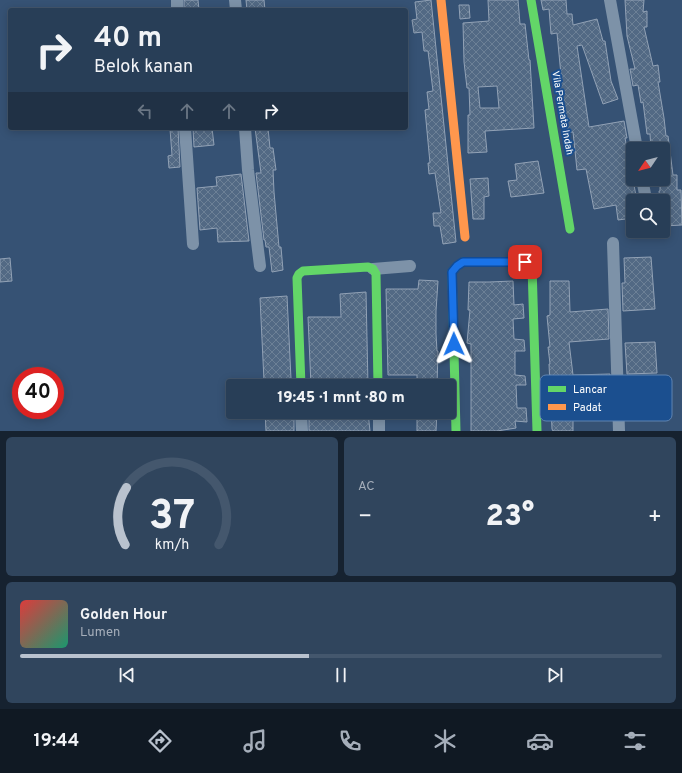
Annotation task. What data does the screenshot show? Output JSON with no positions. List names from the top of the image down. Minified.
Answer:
{"streets":{"street":["Vila Permata Indah"]},"legend":["Lancar","Padat"],"north":"bottom left","page":{"turn":["40 m","Belok kanan"],"limit":"40","trip":"19:45 · 1 mnt · 80 m","tile":"AC","heat":["−","23°","+"],"song":["Golden Hour","Lumen"],"tabs":"19:44","gauge":["37","km/h"]}}
